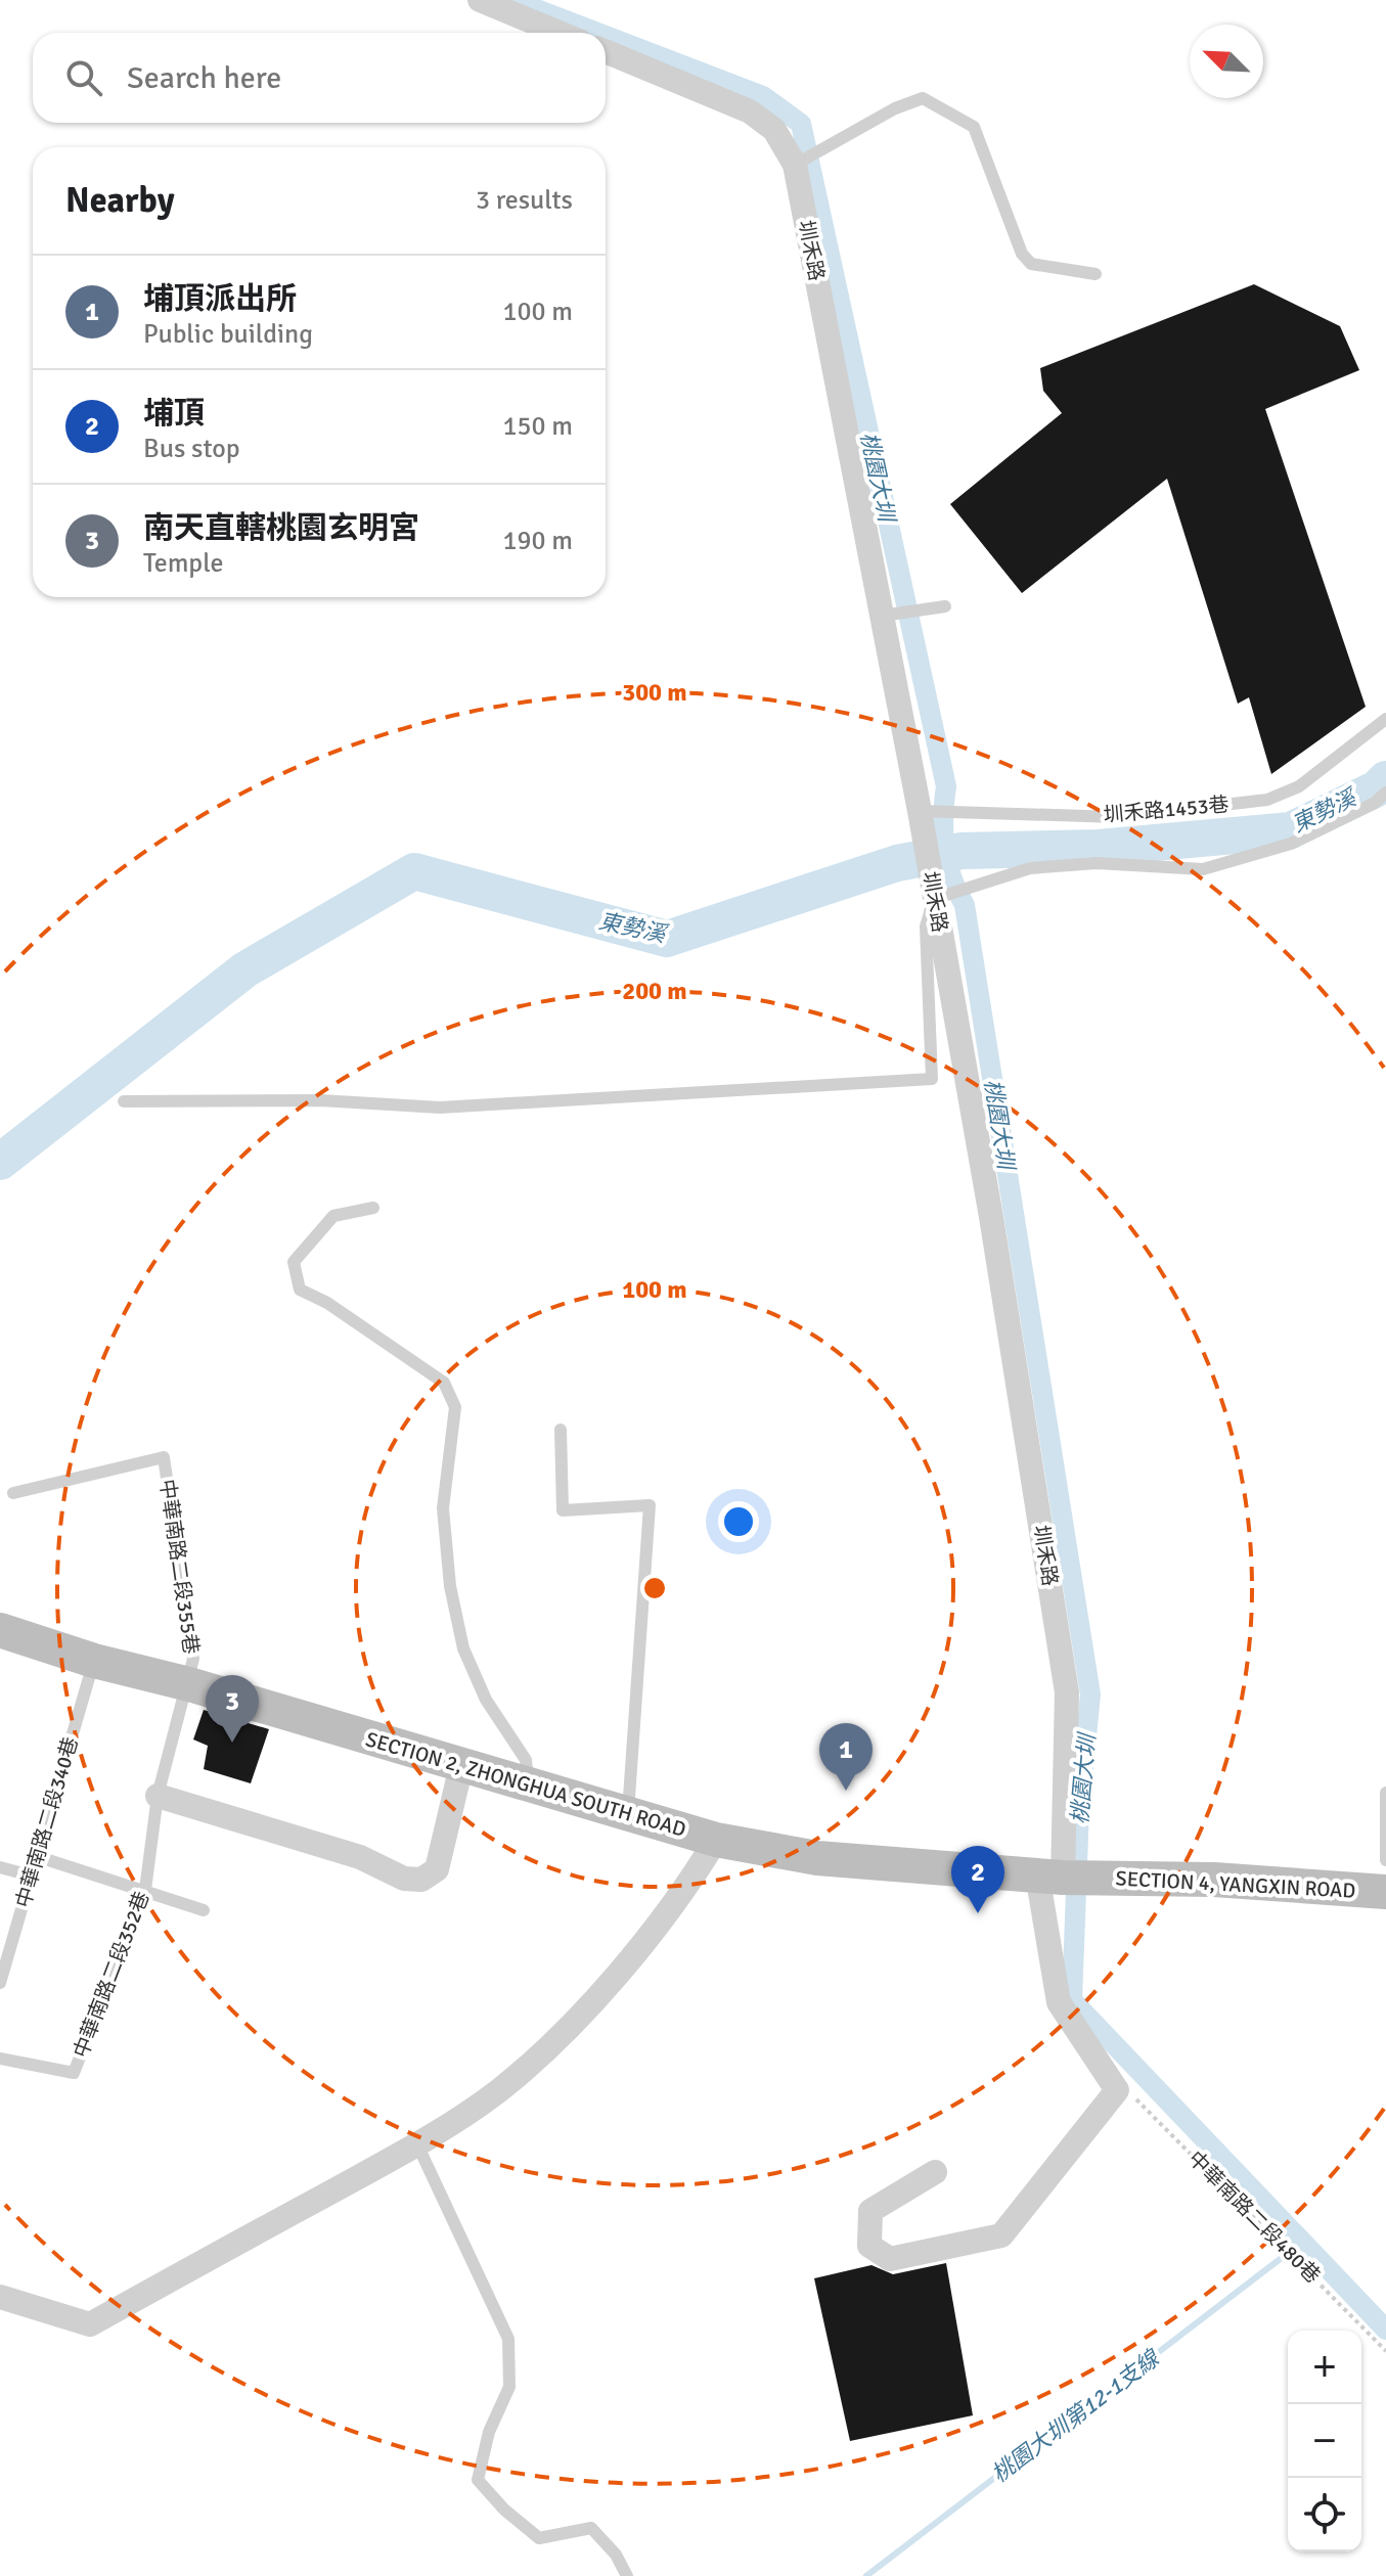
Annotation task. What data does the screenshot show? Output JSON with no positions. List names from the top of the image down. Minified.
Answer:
{"streets":{"main road":["SECTION 2, ZHONGHUA SOUTH ROAD","SECTION 4, YANGXIN ROAD"],"street":["圳禾路"],"lane":["圳禾路1453巷","中華南路二段355巷","中華南路二段340巷","中華南路二段352巷"],"path":["中華南路二段480巷"]},"crossings":[["圳禾路","圳禾路1453巷"],["圳禾路","SECTION 2, ZHONGHUA SOUTH ROAD"],["圳禾路","SECTION 4, YANGXIN ROAD"],["中華南路二段355巷","SECTION 2, ZHONGHUA SOUTH ROAD"],["中華南路二段355巷","中華南路二段352巷"],["SECTION 2, ZHONGHUA SOUTH ROAD","中華南路二段340巷"],["SECTION 2, ZHONGHUA SOUTH ROAD","SECTION 4, YANGXIN ROAD"],["SECTION 2, ZHONGHUA SOUTH ROAD","中華南路二段352巷"]],"water":["桃園大圳","東勢溪","桃園大圳第12-1支線"],"north":"top left","page":{"search":"Search here","heading":["Nearby","3 results"],"list":[{"mark":"1","name":"埔頂派出所","note":"Public building","value":"100 m"},{"mark":"2","name":"埔頂","note":"Bus stop","value":"150 m"},{"mark":"3","name":"南天直轄桃園玄明宮","note":"Temple","value":"190 m"}],"pins":["3","1","2"],"map_buttons":["+","−"]},"rings":["300 m","200 m","100 m"]}
